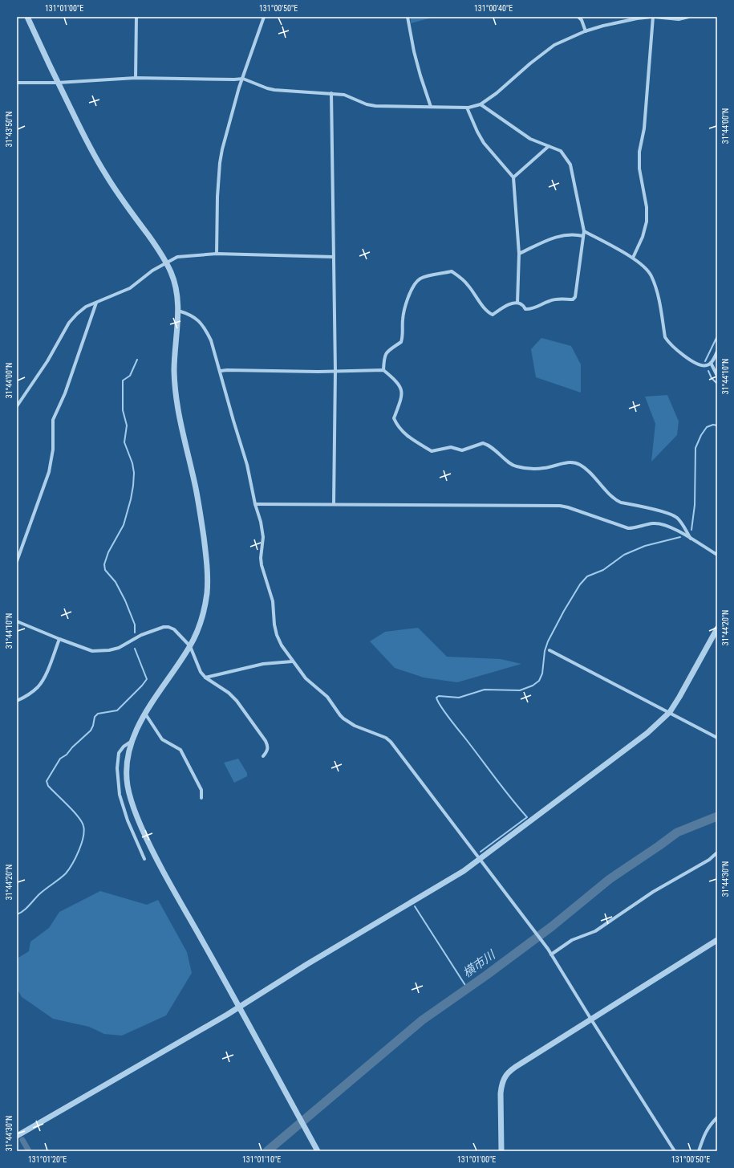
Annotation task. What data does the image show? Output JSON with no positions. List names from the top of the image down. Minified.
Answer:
{"water":["横市川"],"coordinates":["131°01'00\"E","131°00'50\"E","131°00'40\"E","31°44'00\"N","31°43'50\"N","31°44'10\"N","31°44'20\"N","31°44'30\"N","131°01'20\"E","131°01'10\"E"]}
